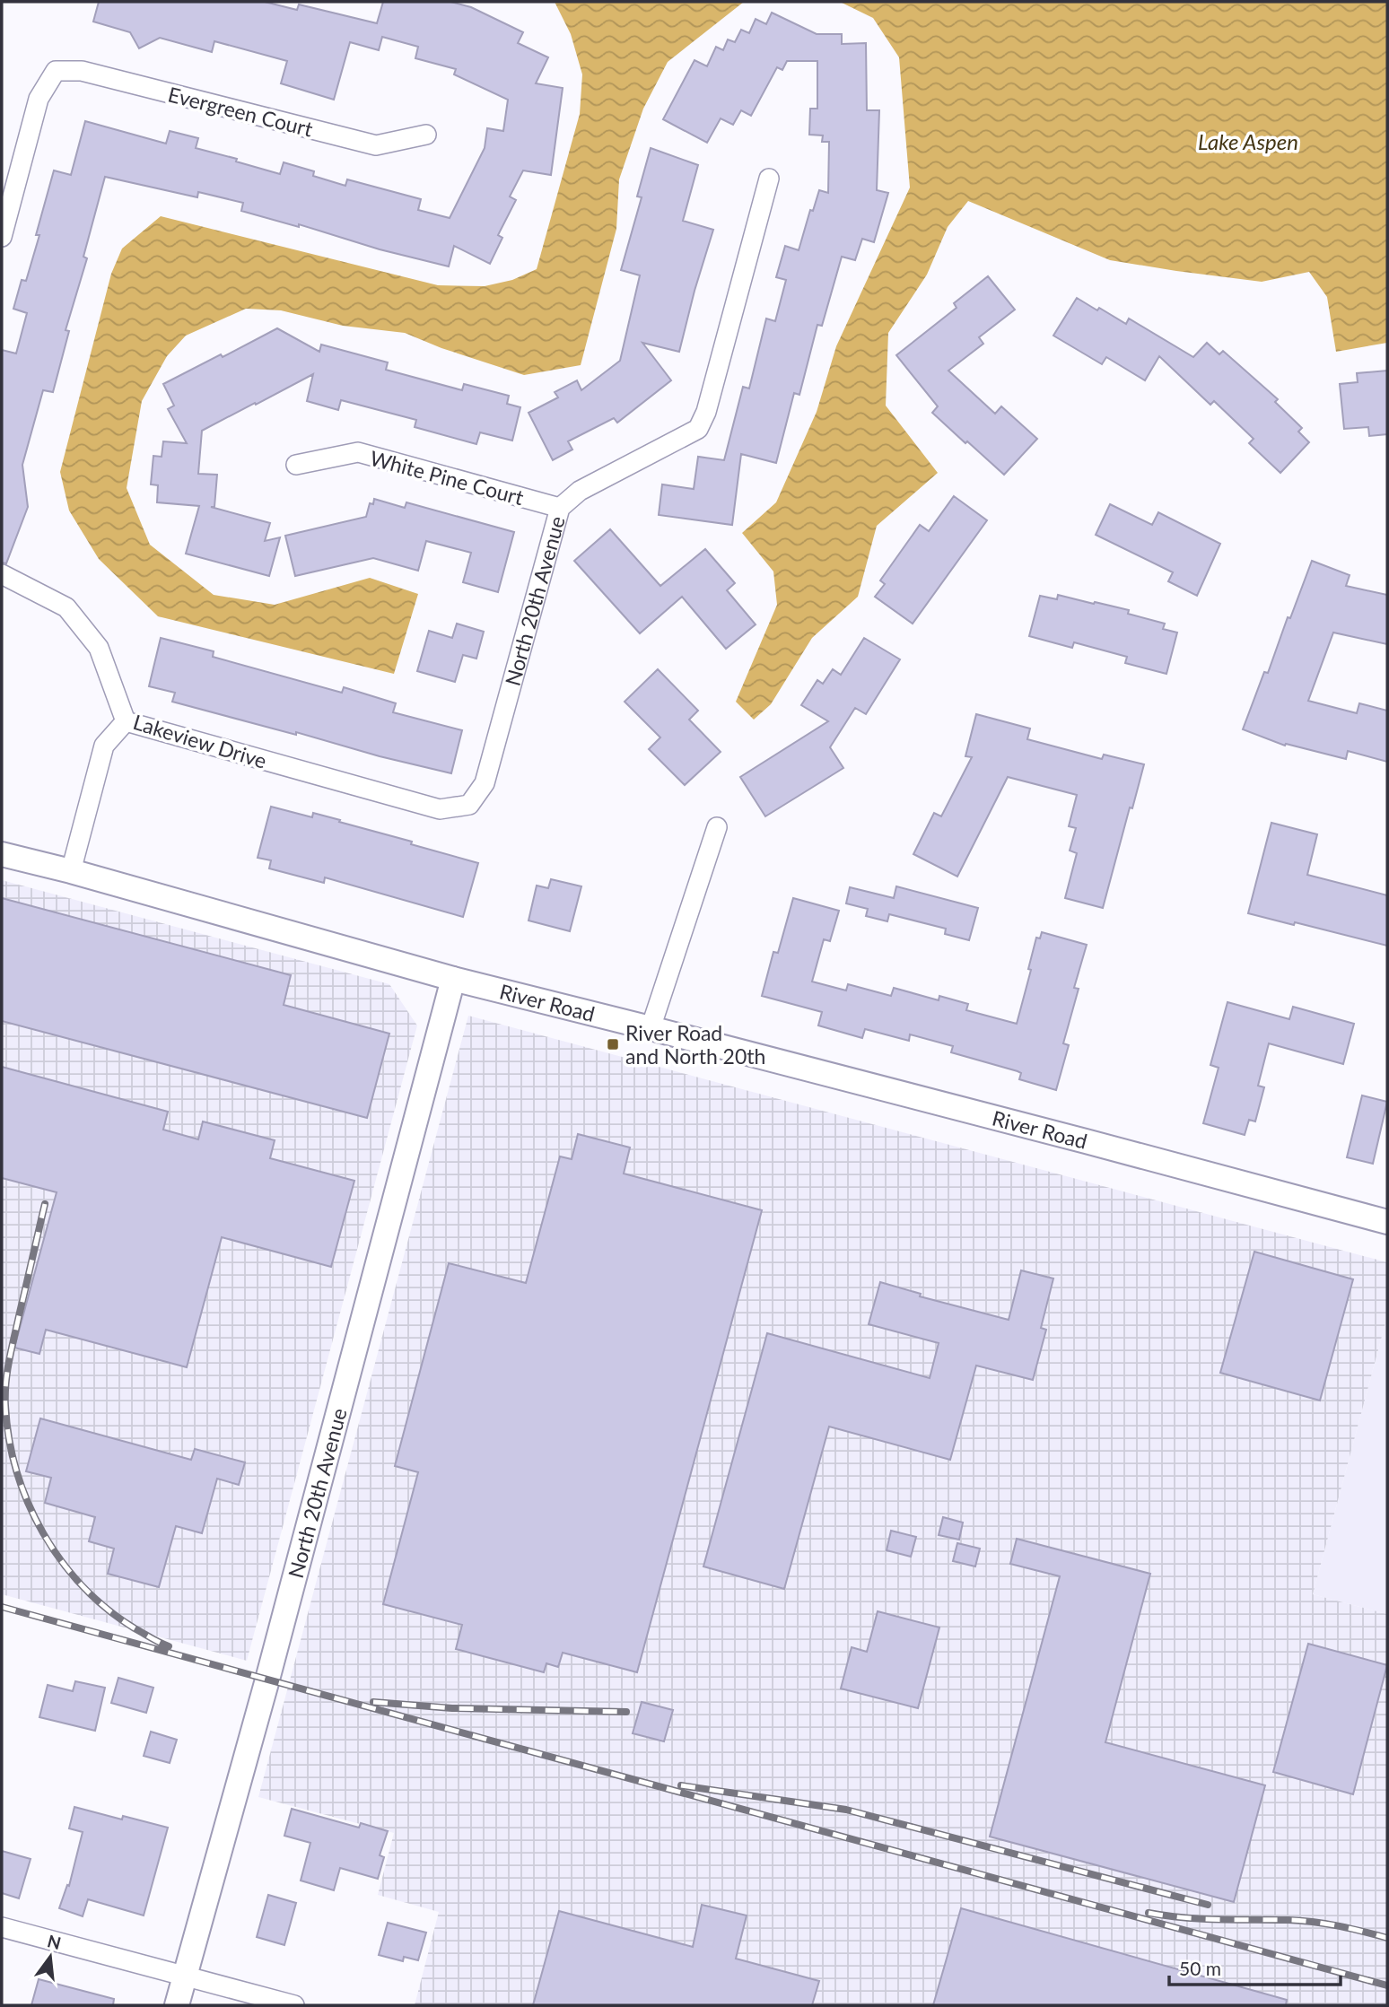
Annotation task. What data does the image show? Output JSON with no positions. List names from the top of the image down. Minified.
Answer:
{"streets":{"street":["Evergreen Court","White Pine Court","North 20th Avenue","Lakeview Drive","River Road"]},"crossings":[["White Pine Court","North 20th Avenue"],["North 20th Avenue","Lakeview Drive"],["North 20th Avenue","River Road"]],"water":["Lake Aspen"],"places":{"transit":["River Road and North 20th"]},"scale_bar":"50 m","north":"top"}
